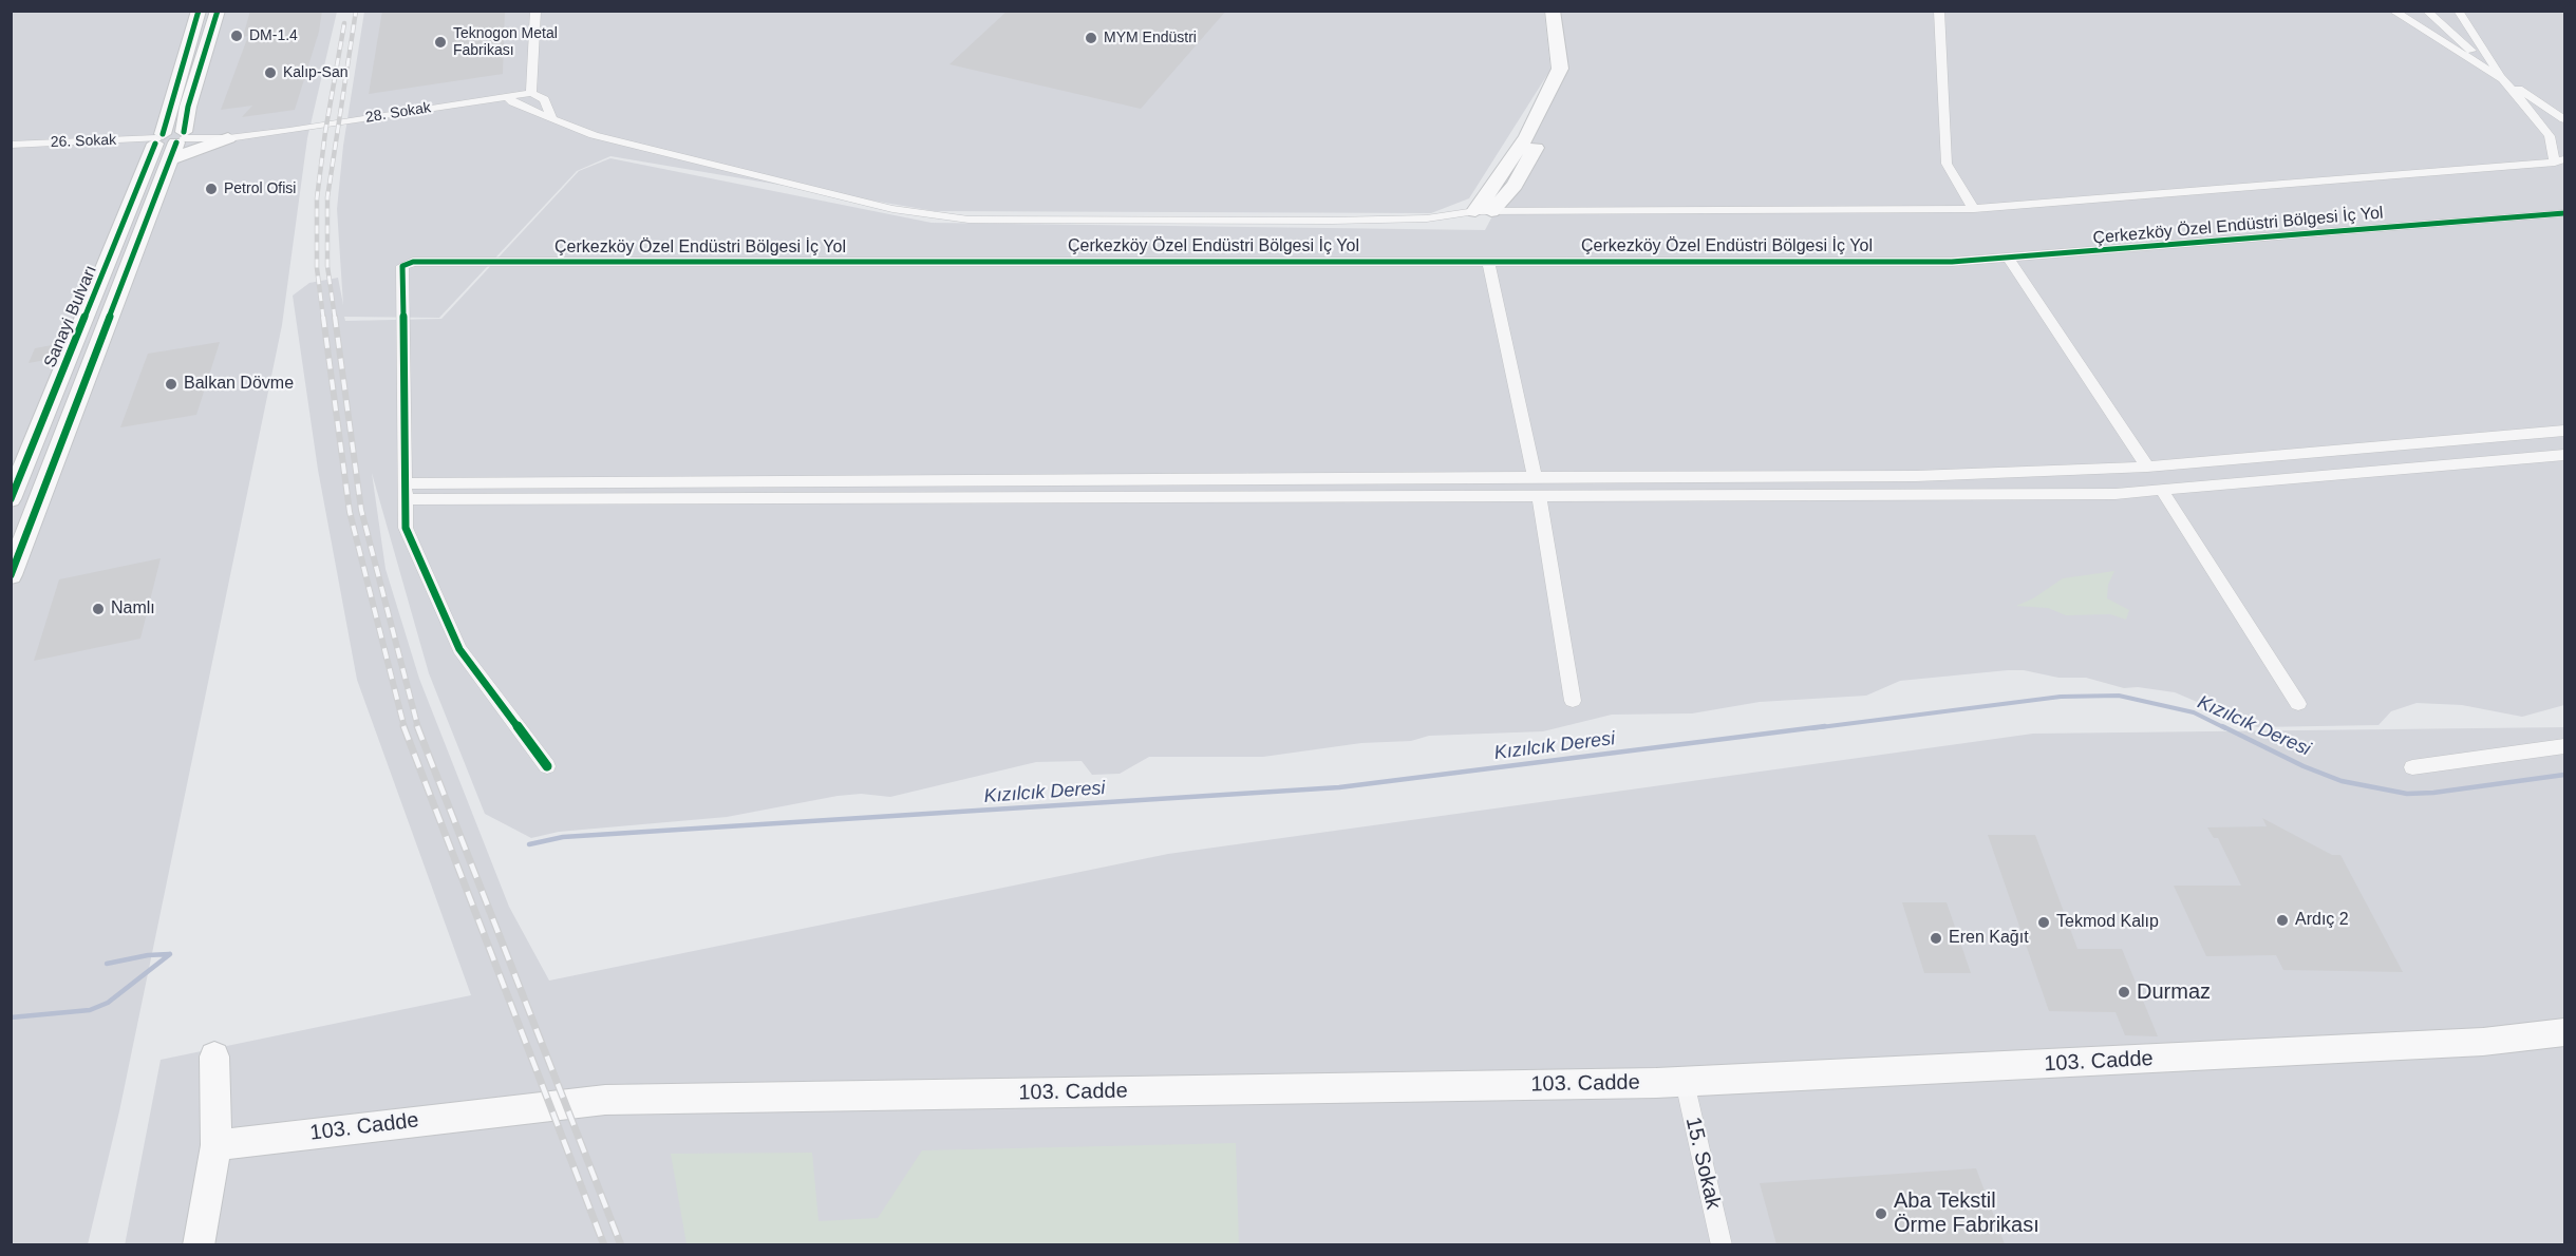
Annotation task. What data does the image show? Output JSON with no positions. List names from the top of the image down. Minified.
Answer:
{"streets":{"street":["28. Sokak","26. Sokak","Çerkezköy Özel Endüstri Bölgesi İç Yol","Sanayi Bulvarı","103. Cadde","15. Sokak"]},"crossings":[["28. Sokak","26. Sokak"],["28. Sokak","Sanayi Bulvarı"],["26. Sokak","Sanayi Bulvarı"],["103. Cadde","15. Sokak"]],"water":["Kızılcık Deresi"],"places":["DM-1.4","MYM Endüstri","Teknogon Metal Fabrikası","Kalıp-San","Petrol Ofisi","Balkan Dövme","Namlı","Ardıç 2","Tekmod Kalıp","Eren Kağıt","Durmaz","Aba Tekstil Örme Fabrikası"]}
